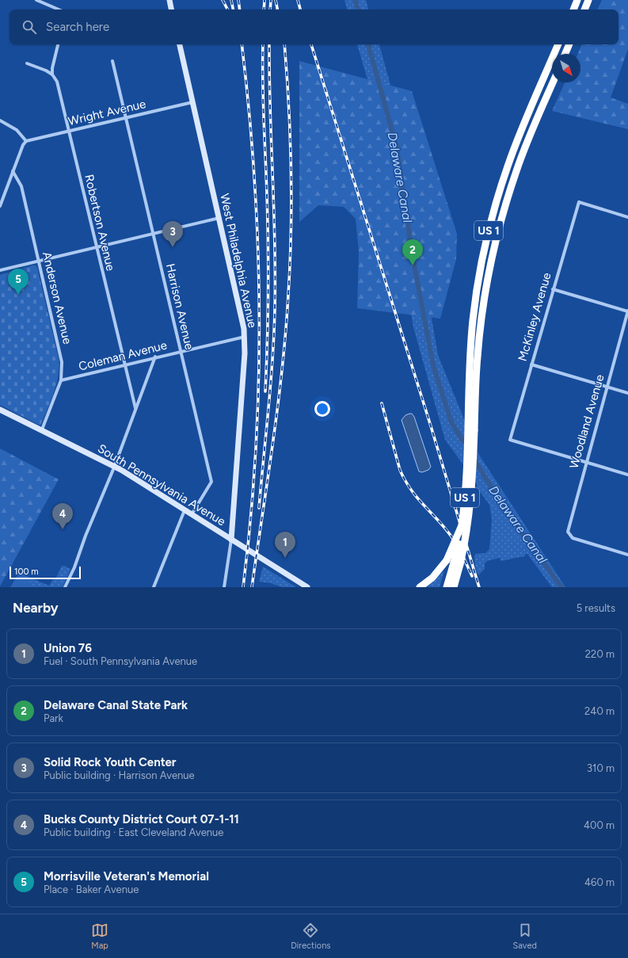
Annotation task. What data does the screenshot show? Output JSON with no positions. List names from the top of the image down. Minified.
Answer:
{"streets":{"highway":["US 1"],"main road":["West Philadelphia Avenue","South Pennsylvania Avenue"],"street":["Wright Avenue","Robertson Avenue","Anderson Avenue","Harrison Avenue","McKinley Avenue","Coleman Avenue","Woodland Avenue"]},"crossings":[["Wright Avenue","Robertson Avenue"],["Wright Avenue","West Philadelphia Avenue"],["Wright Avenue","Harrison Avenue"],["Robertson Avenue","Coleman Avenue"],["West Philadelphia Avenue","Coleman Avenue"],["West Philadelphia Avenue","South Pennsylvania Avenue"],["Anderson Avenue","Coleman Avenue"],["Anderson Avenue","South Pennsylvania Avenue"],["Harrison Avenue","Coleman Avenue"],["Harrison Avenue","South Pennsylvania Avenue"],["McKinley Avenue","Woodland Avenue"]],"water":["Delaware Canal"],"scale_bar":"100 m","north":"bottom right","page":{"search":"Search here","pins":["3","2","5","4","1"],"scale":"100 m","heading":["Nearby","5 results"],"list":[{"mark":"1","name":"Union 76","note":"Fuel · South Pennsylvania Avenue","value":"220 m"},{"mark":"2","name":"Delaware Canal State Park","note":"Park","value":"240 m"},{"mark":"3","name":"Solid Rock Youth Center","note":"Public building · Harrison Avenue","value":"310 m"},{"mark":"4","name":"Bucks County District Court 07-1-11","note":"Public building · East Cleveland Avenue","value":"400 m"},{"mark":"5","name":"Morrisville Veteran's Memorial","note":"Place · Baker Avenue","value":"460 m"}],"nav":["Map","Directions","Saved"]}}
